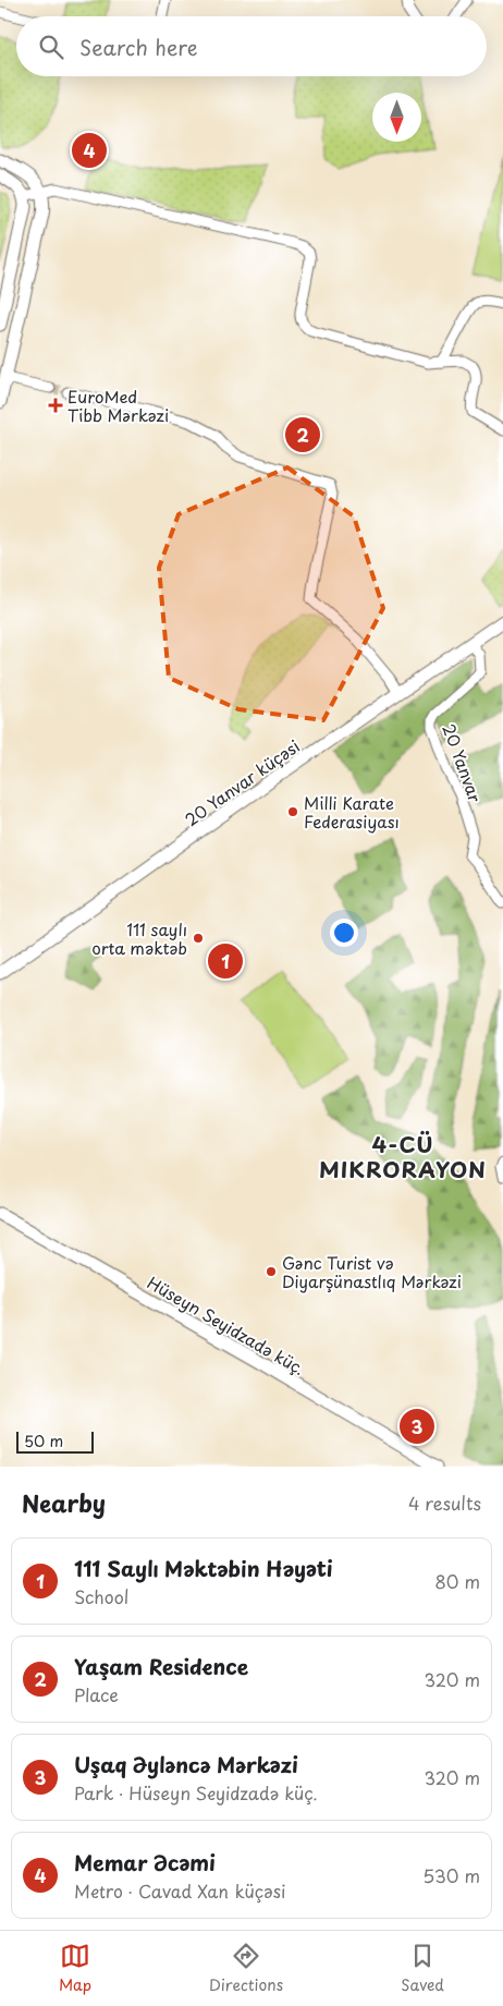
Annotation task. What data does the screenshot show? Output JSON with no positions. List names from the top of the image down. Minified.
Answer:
{"streets":{"street":["20 Yanvar","20 Yanvar küçəsi","Hüseyn Seyidzadə küç."]},"crossings":[["20 Yanvar","20 Yanvar küçəsi"]],"districts":["4-CÜ MIKRORAYON"],"places":{"health":["EuroMed Tibb Mərkəzi"],"other":["Milli Karate Federasiyası","111 saylı orta məktəb","Gənc Turist və Diyarşünastlıq Mərkəzi"]},"scale_bar":"50 m","north":"bottom","page":{"search":"Search here","pins":["4","2","1","3"],"scale":"50 m","heading":["Nearby","4 results"],"list":[{"mark":"1","name":"111 Saylı Məktəbin Həyəti","note":"School","value":"80 m"},{"mark":"2","name":"Yaşam Residence","note":"Place","value":"320 m"},{"mark":"3","name":"Uşaq Əyləncə Mərkəzi","note":"Park · Hüseyn Seyidzadə küç.","value":"320 m"},{"mark":"4","name":"Memar Əcəmi","note":"Metro · Cavad Xan küçəsi","value":"530 m"}],"nav":["Map","Directions","Saved"]}}
